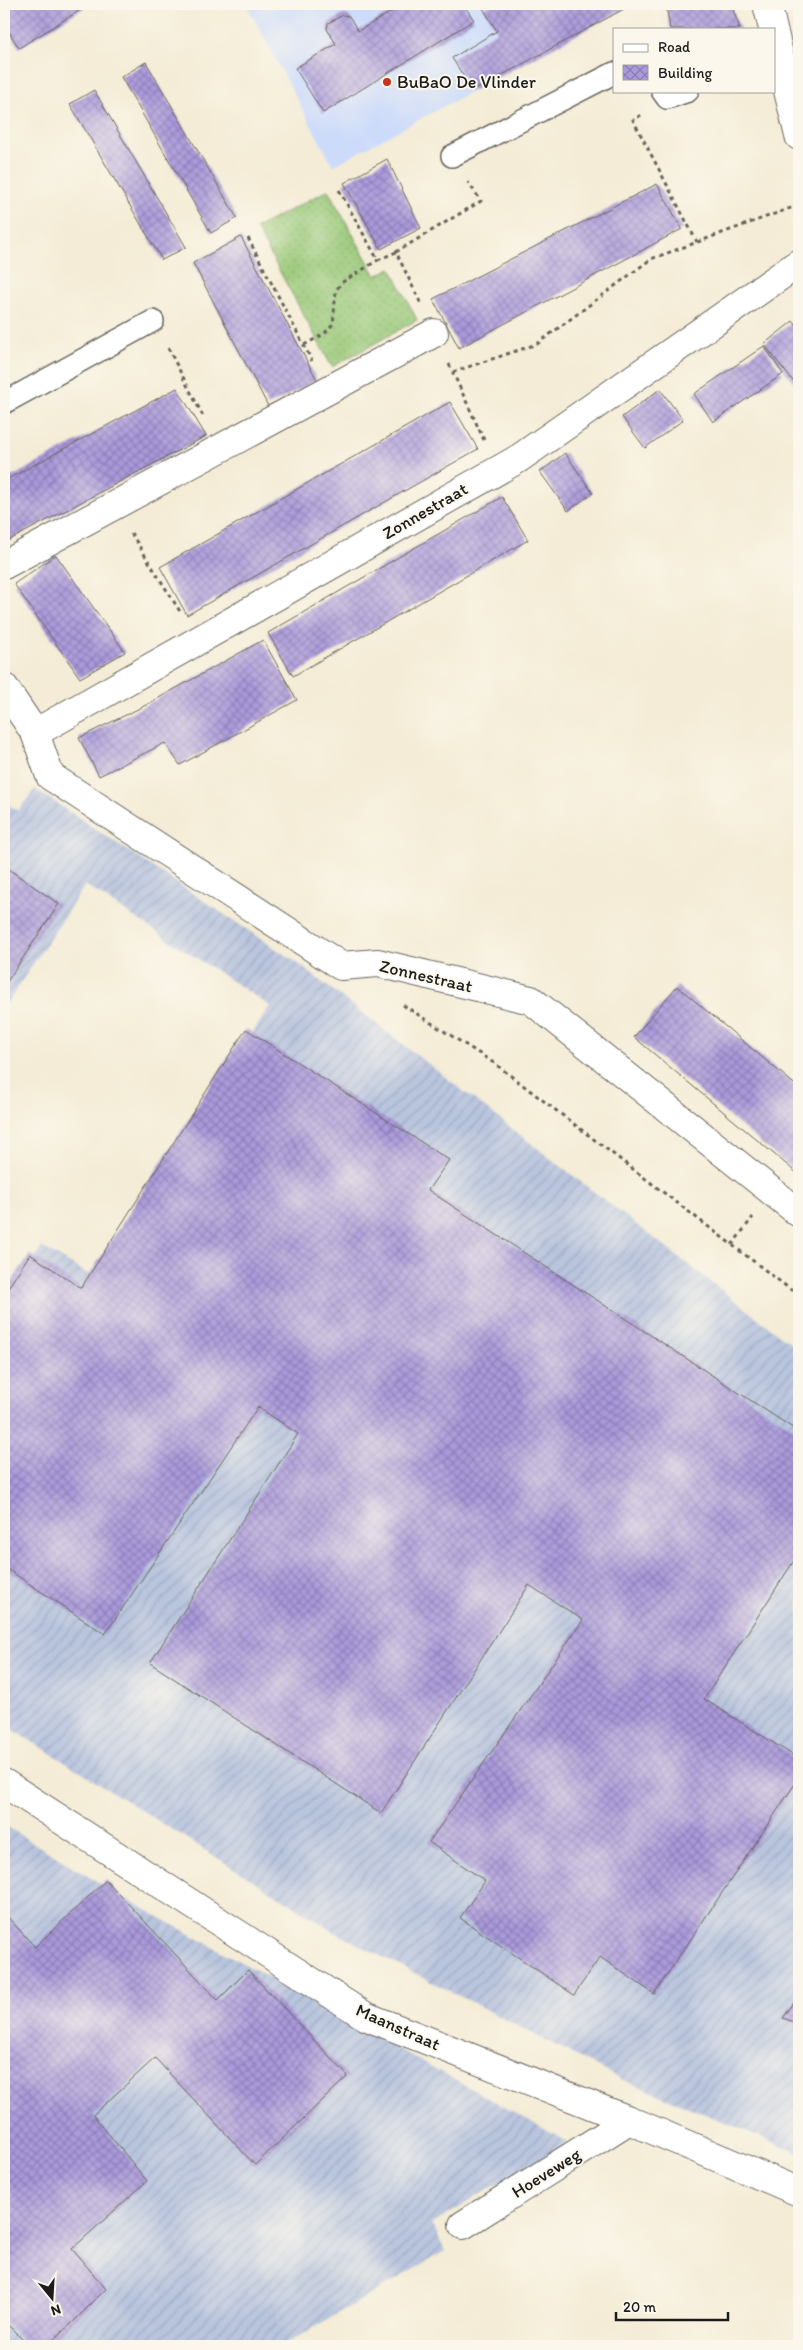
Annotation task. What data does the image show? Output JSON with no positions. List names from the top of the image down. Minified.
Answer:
{"streets":{"street":["Zonnestraat","Maanstraat","Hoeveweg"]},"crossings":[["Maanstraat","Hoeveweg"]],"places":["BuBaO De Vlinder"],"legend":["Road","Building"],"scale_bar":"20 m","north":"bottom"}
